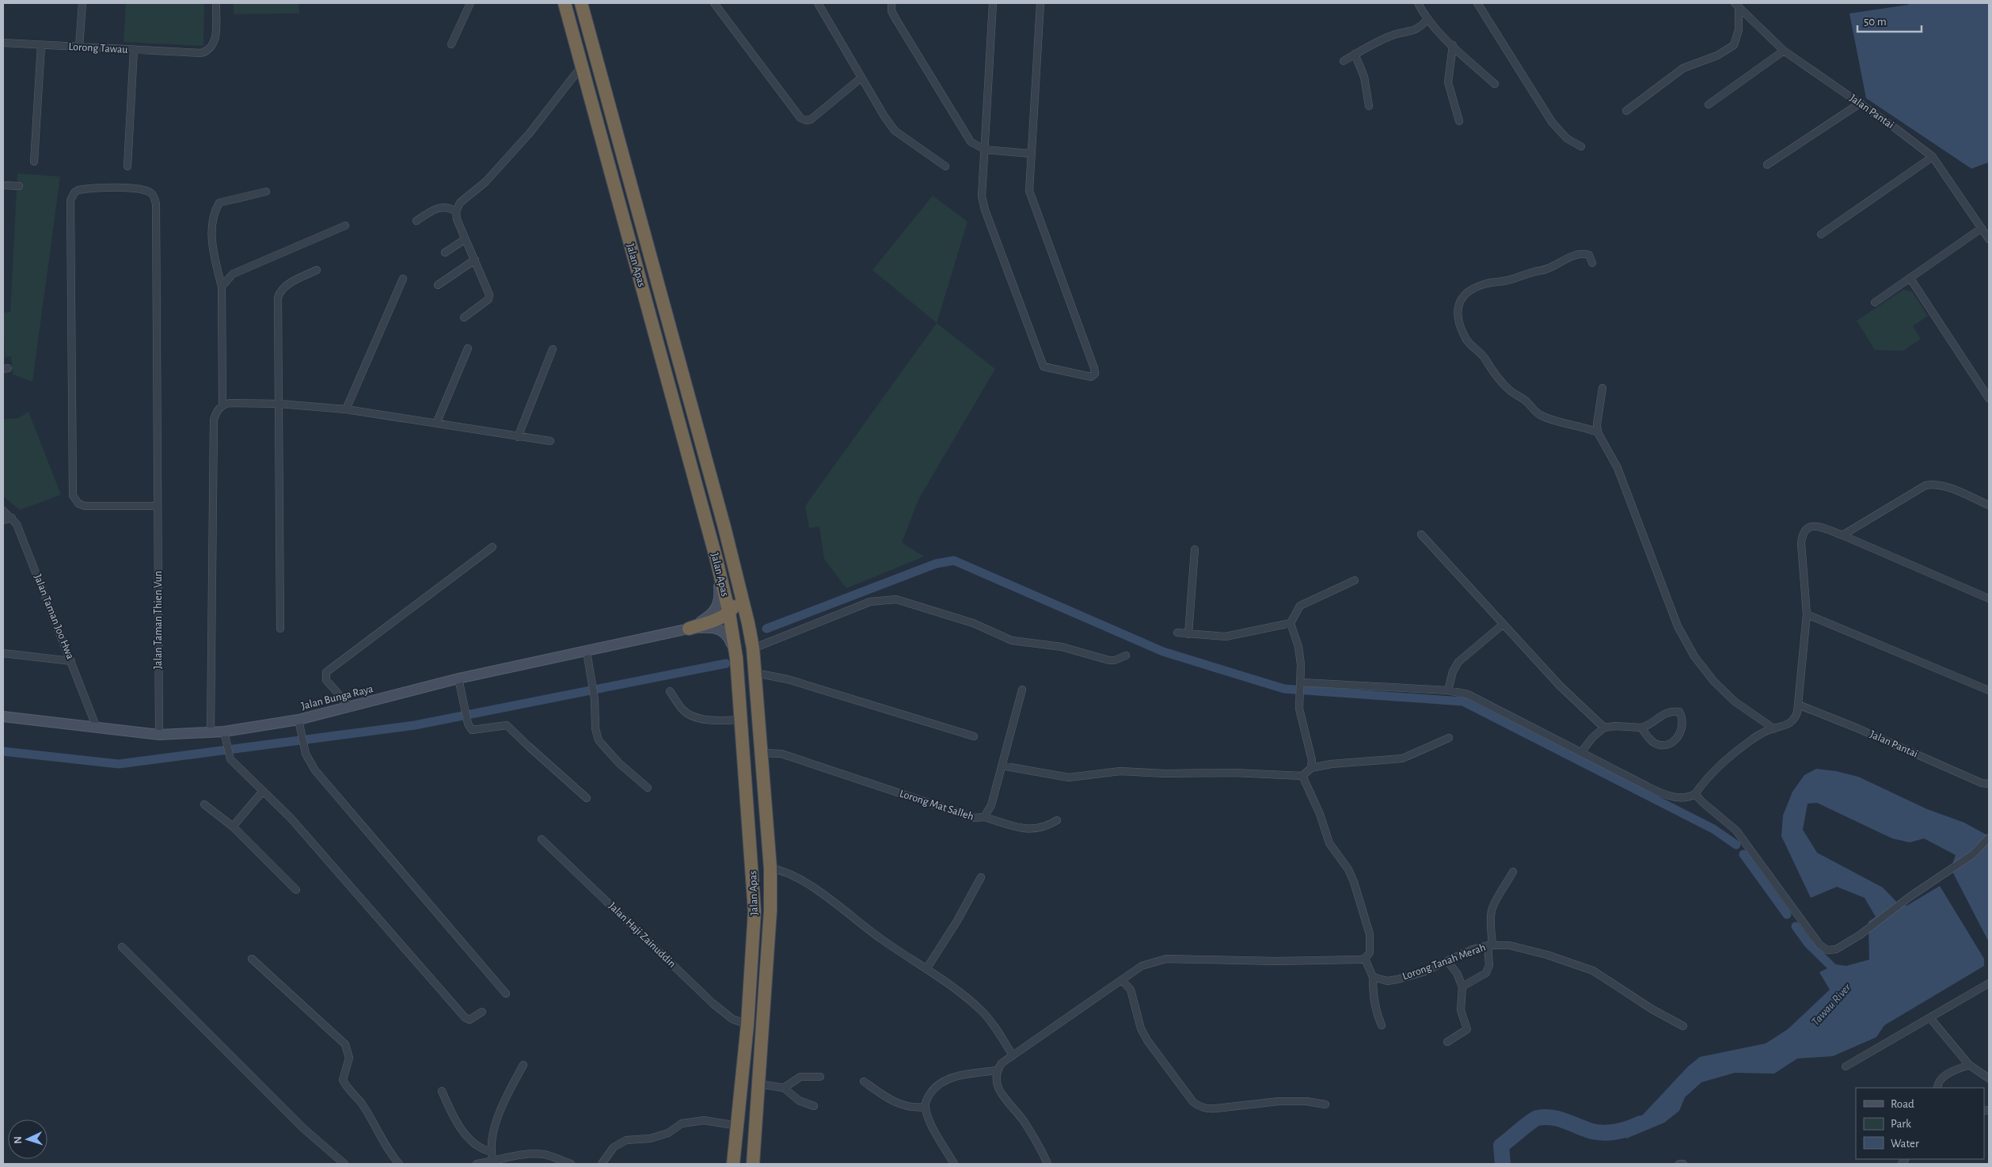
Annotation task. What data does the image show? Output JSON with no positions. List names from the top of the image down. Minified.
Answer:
{"streets":{"highway":["Jalan Apas"],"street":["Lorong Tawau","Jalan Pantai","Jalan Taman Joo Hwa","Jalan Taman Thien Vun","Jalan Bunga Raya","Lorong Mat Salleh","Jalan Haji Zainuddin","Lorong Tanah Merah"]},"crossings":[["Jalan Apas","Lorong Mat Salleh"],["Jalan Apas","Jalan Haji Zainuddin"],["Jalan Taman Joo Hwa","Jalan Bunga Raya"],["Jalan Taman Thien Vun","Jalan Bunga Raya"]],"water":["Tawau River"],"legend":["Road","Park","Water"],"scale_bar":"50 m","north":"left"}
